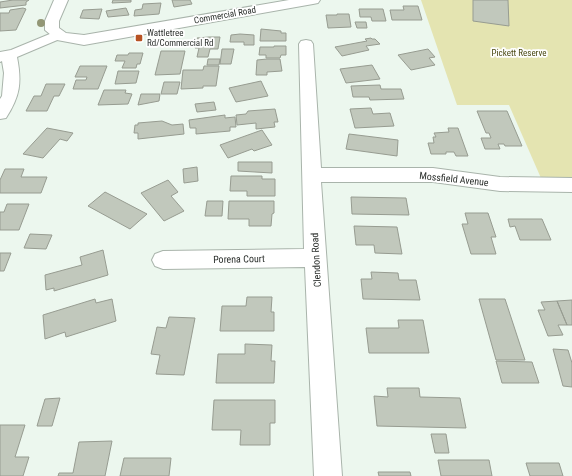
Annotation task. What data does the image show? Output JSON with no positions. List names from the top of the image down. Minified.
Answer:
{"streets":{"main road":["Commercial Road"],"street":["Mossfield Avenue","Porena Court","Clendon Road"]},"crossings":[["Mossfield Avenue","Clendon Road"],["Porena Court","Clendon Road"]],"parks":["Pickett Reserve"],"places":{"transit":["Wattletree Rd/Commercial Rd"]}}
